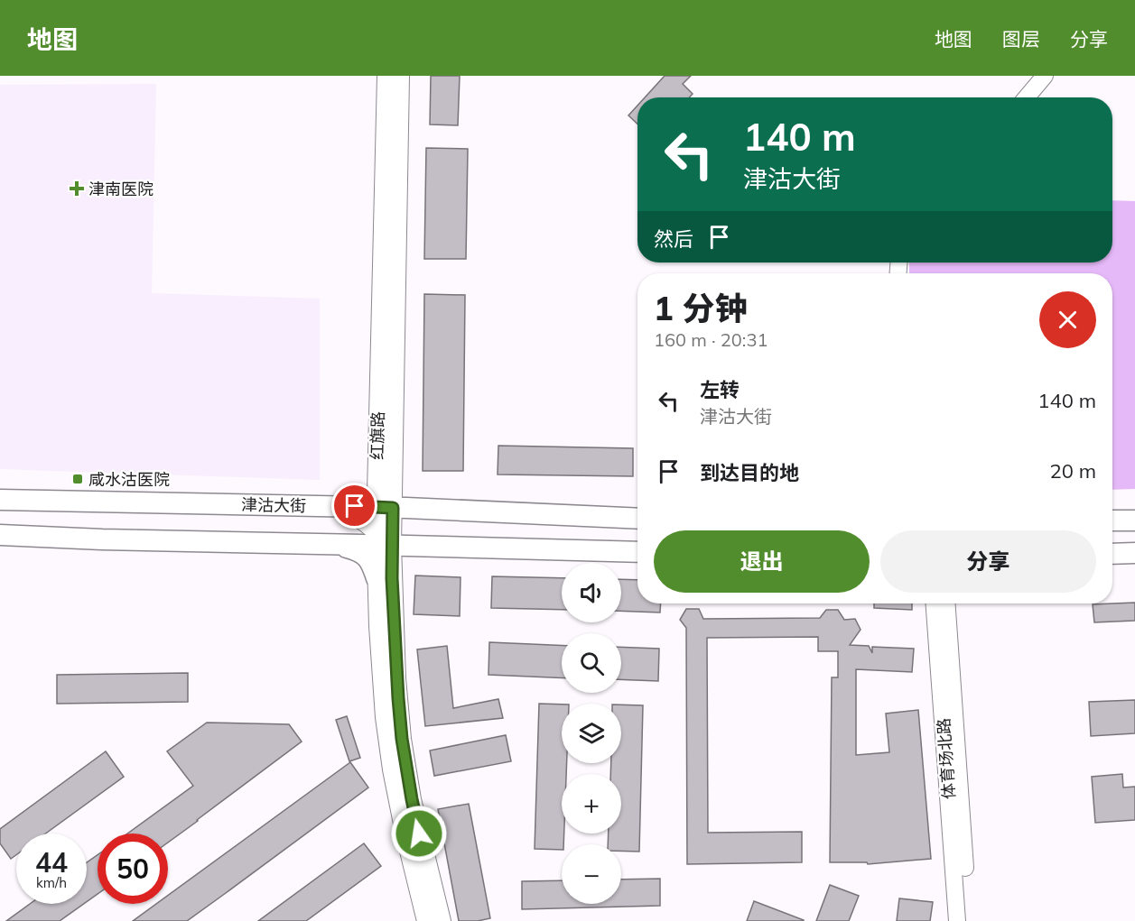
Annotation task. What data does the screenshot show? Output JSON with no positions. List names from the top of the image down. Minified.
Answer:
{"streets":{"main road":["红旗路","津沽大街"],"street":["体育场北路"]},"crossings":[["红旗路","津沽大街"]],"places":{"health":["津南医院"],"transit":["咸水沽医院"]},"page":{"header":"地图","nav":["地图","图层","分享"],"turn":["140 m","津沽大街"],"then":"然后","heading":["1 分钟","160 m · 20:31"],"list":[{"name":"左转","note":"津沽大街","value":"140 m"},{"name":"到达目的地","value":"20 m"}],"buttons":["退出","分享"],"map_buttons":["+","−"],"speed":"44 km/h","limit":"50"}}
